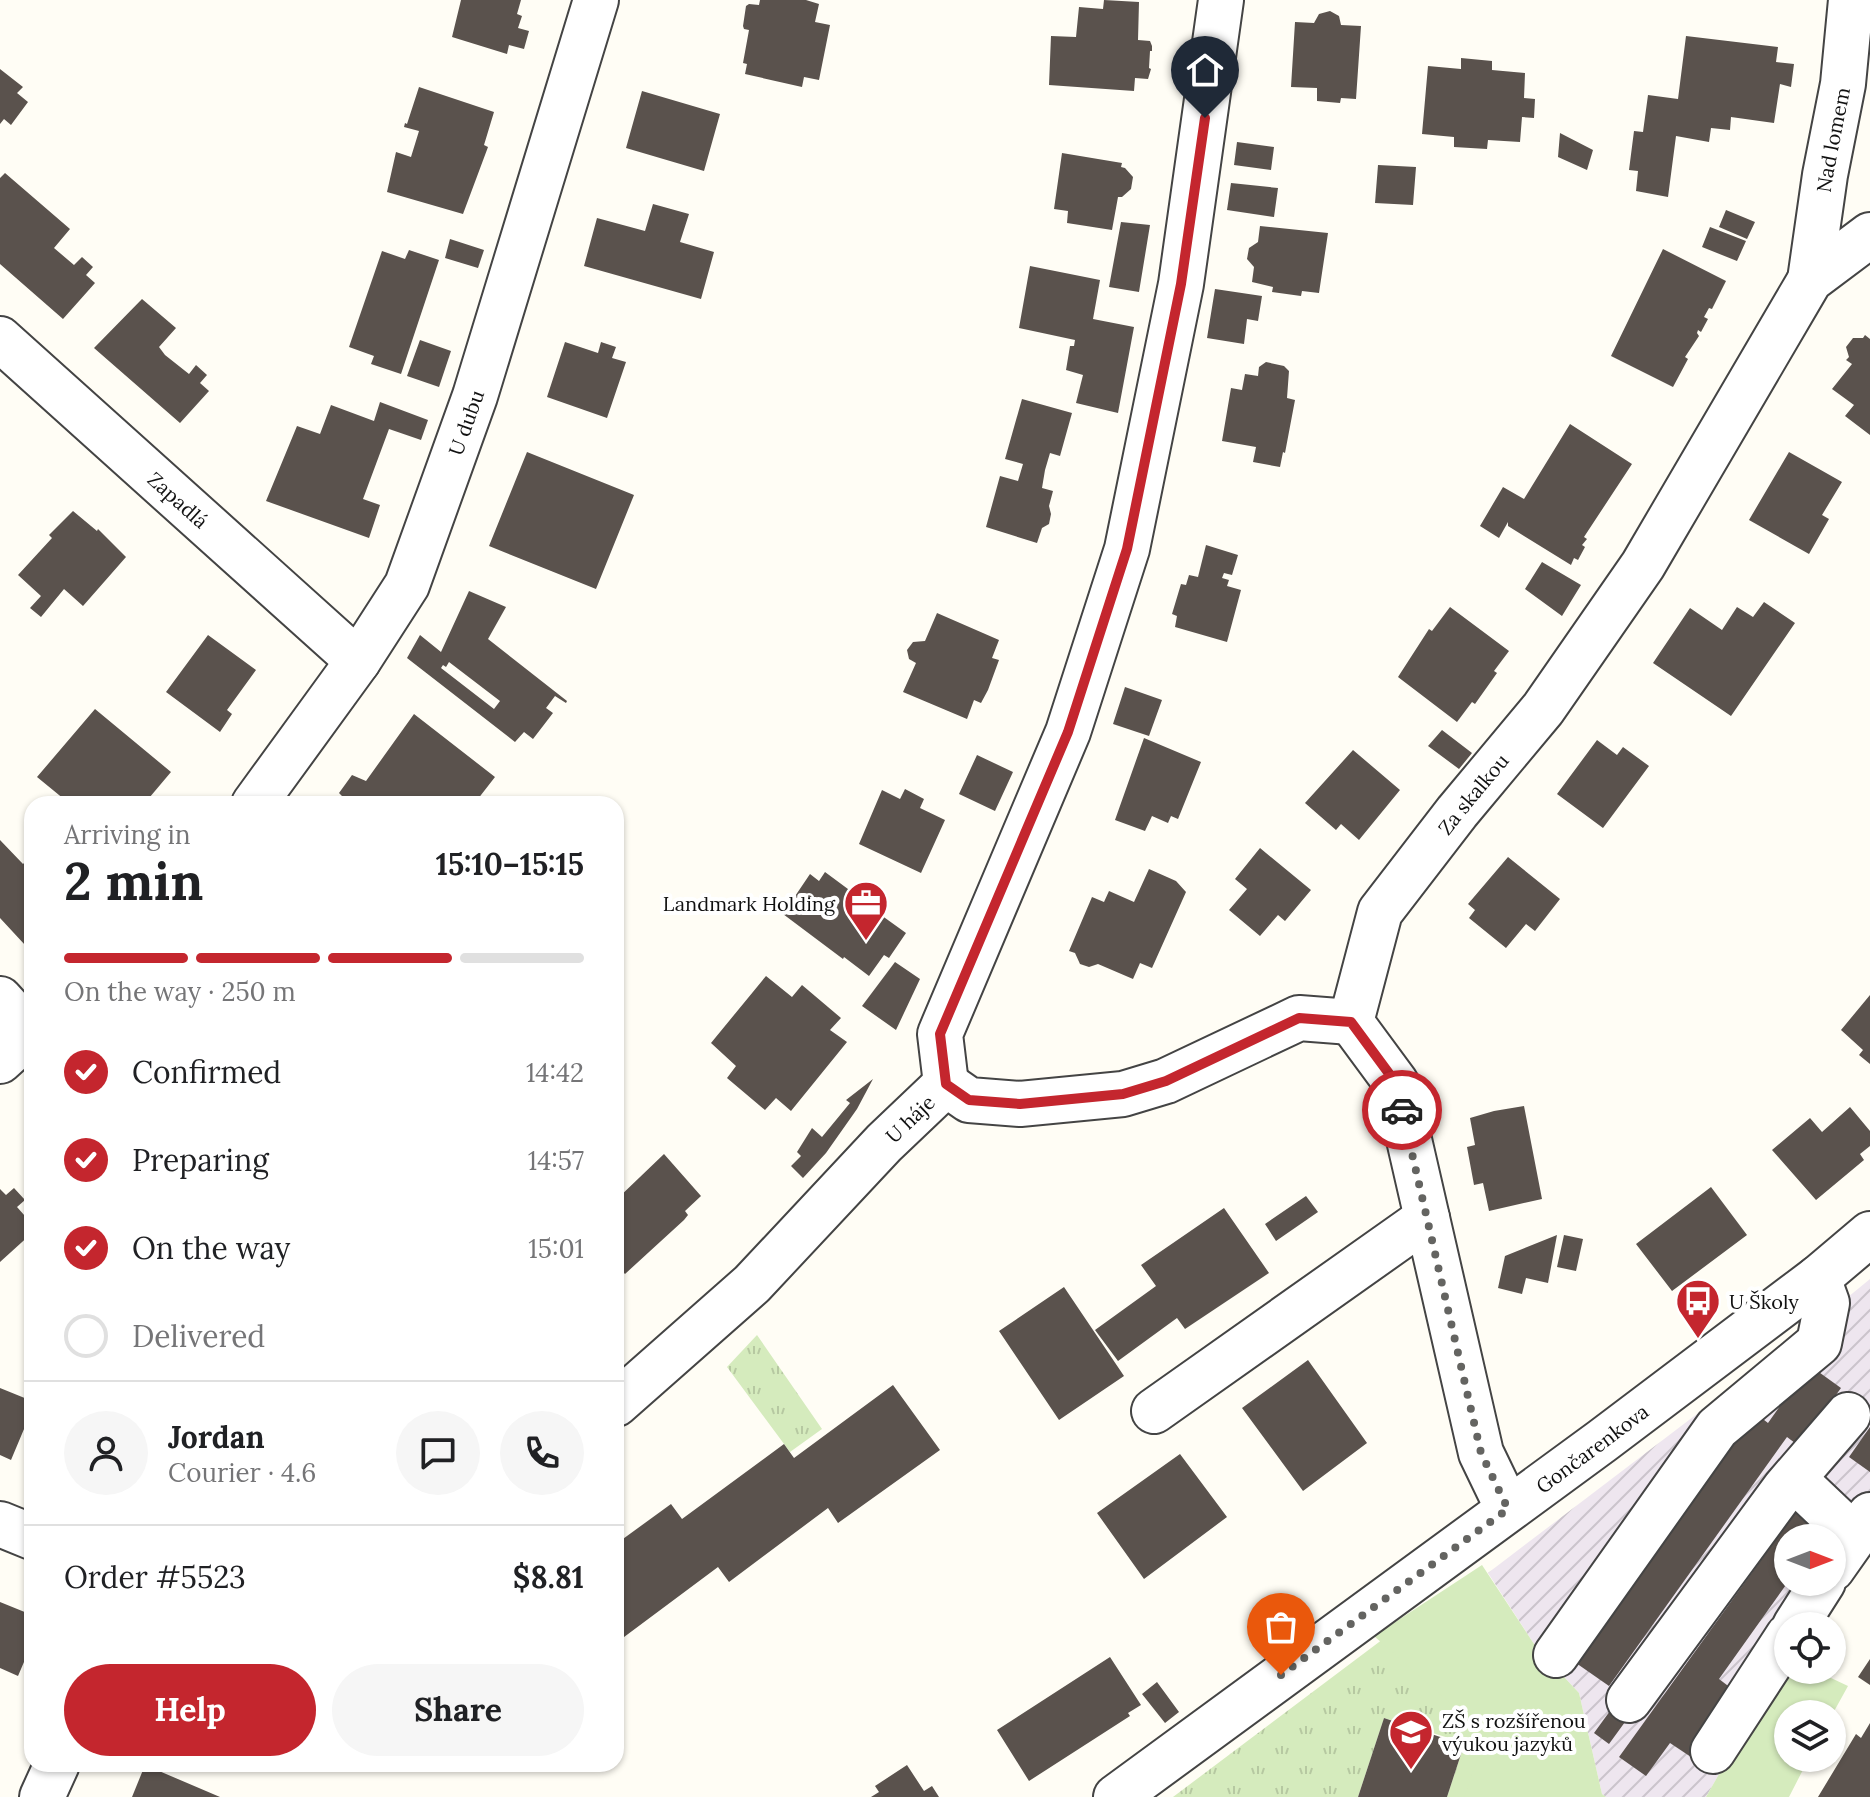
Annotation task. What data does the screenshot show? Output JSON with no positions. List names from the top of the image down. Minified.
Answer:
{"streets":{"street":["Nad lomem","U dubu","Zapadlá","Za skalkou","U háje","Gončarenkova"]},"crossings":[["Nad lomem","Za skalkou"],["U dubu","Zapadlá"]],"places":{"office":["Landmark Holding"],"bus stop":["U Školy"],"school or university":["ZŠ s rozšířenou výukou jazyků"]},"north":"right","page":{"heading":["2 min","Arriving in","15:10–15:15"],"panel":["Jordan","Courier · 4.6","Order #5523","$8.81"],"bar":"On the way · 250 m","list":[["Confirmed","14:42"],["Preparing","14:57"],["On the way","15:01"],"Delivered"],"buttons":["Help","Share"]}}
